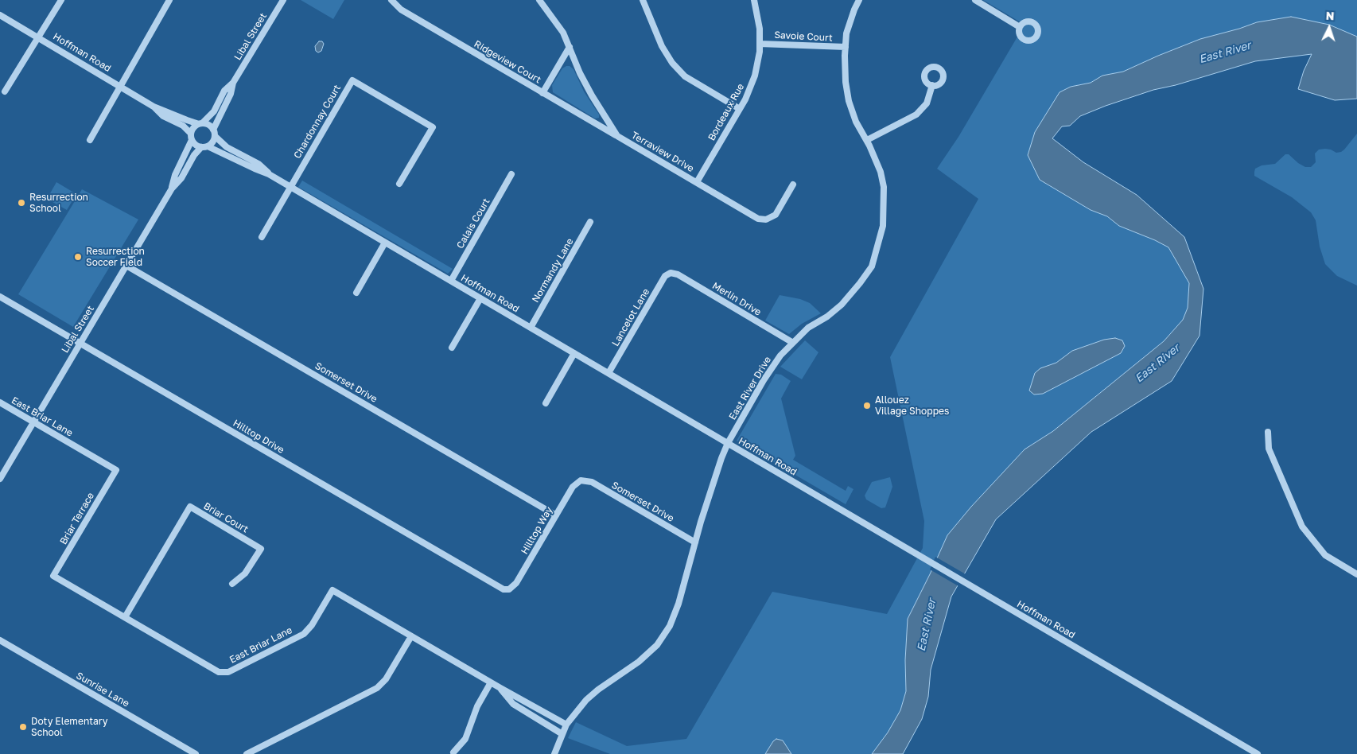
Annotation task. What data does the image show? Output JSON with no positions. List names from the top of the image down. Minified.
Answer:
{"streets":{"street":["Libal Street","Savoie Court","Hoffman Road","Ridgeview Court","Bordeaux Rue","Chardonnay Court","Terraview Drive","Calais Court","Normandy Lane","Merlin Drive","Lancelot Lane","Somerset Drive","East River Drive","East Briar Lane","Hilltop Drive","Briar Court","Briar Terrace","Hilltop Way","Sunrise Lane"]},"crossings":[["Libal Street","Hoffman Road"],["Libal Street","Somerset Drive"],["Libal Street","East Briar Lane"],["Libal Street","Hilltop Drive"],["Savoie Court","Bordeaux Rue"],["Savoie Court","East River Drive"],["Hoffman Road","Chardonnay Court"],["Hoffman Road","Calais Court"],["Hoffman Road","Normandy Lane"],["Hoffman Road","Lancelot Lane"],["Hoffman Road","East River Drive"],["Ridgeview Court","Terraview Drive"],["Bordeaux Rue","Terraview Drive"],["Merlin Drive","Lancelot Lane"],["Merlin Drive","East River Drive"],["Somerset Drive","East River Drive"],["Somerset Drive","Hilltop Way"],["East River Drive","East Briar Lane"],["East Briar Lane","Briar Court"],["East Briar Lane","Briar Terrace"],["Hilltop Drive","Hilltop Way"]],"water":["East River"],"places":["Resurrection School","Resurrection Soccer Field","Allouez Village Shoppes","Doty Elementary School"],"north":"top"}
